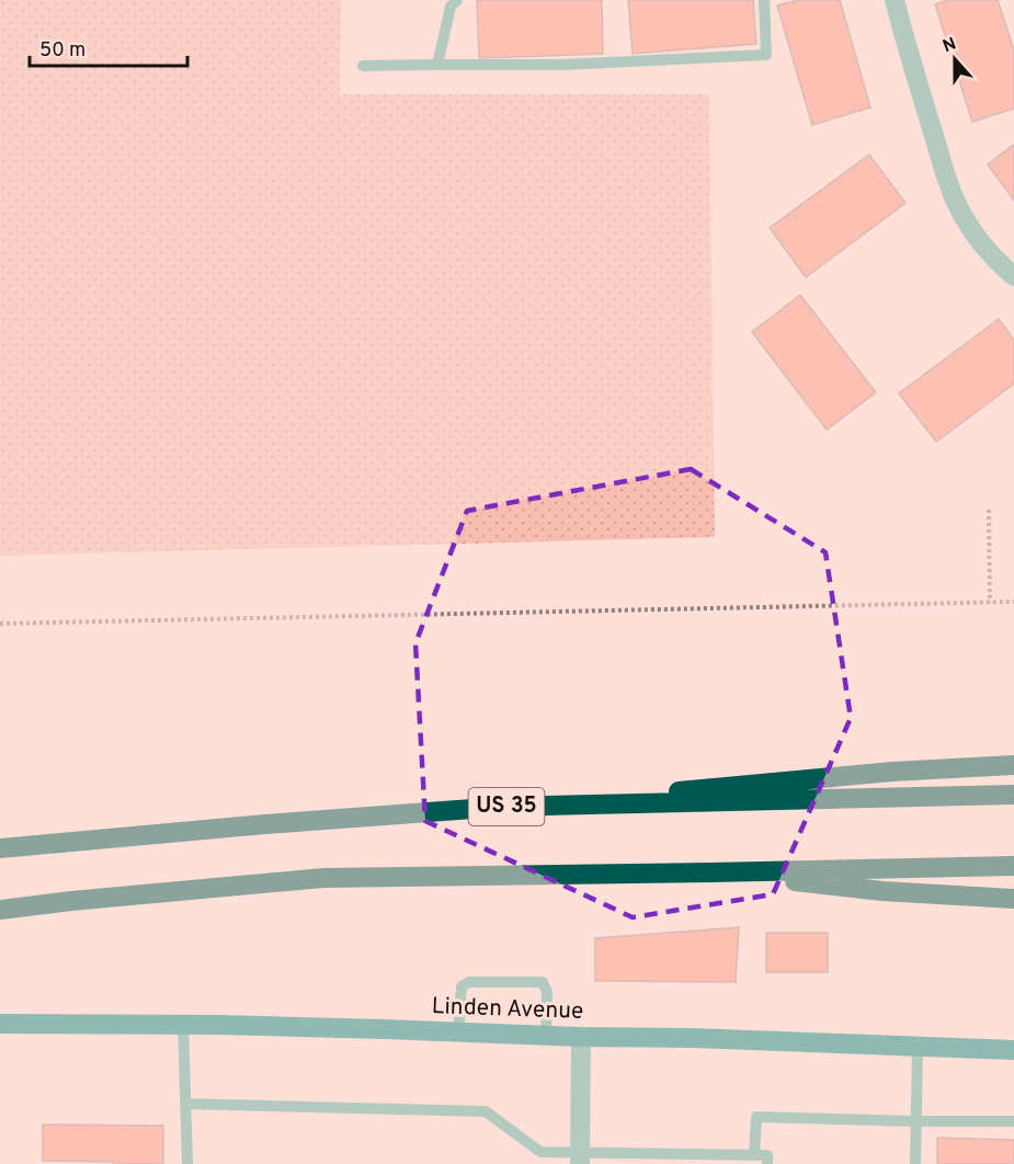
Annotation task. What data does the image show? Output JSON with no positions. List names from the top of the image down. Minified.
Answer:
{"streets":{"highway":["US 35"],"main road":["Linden Avenue"]},"scale_bar":"50 m","north":"top"}
